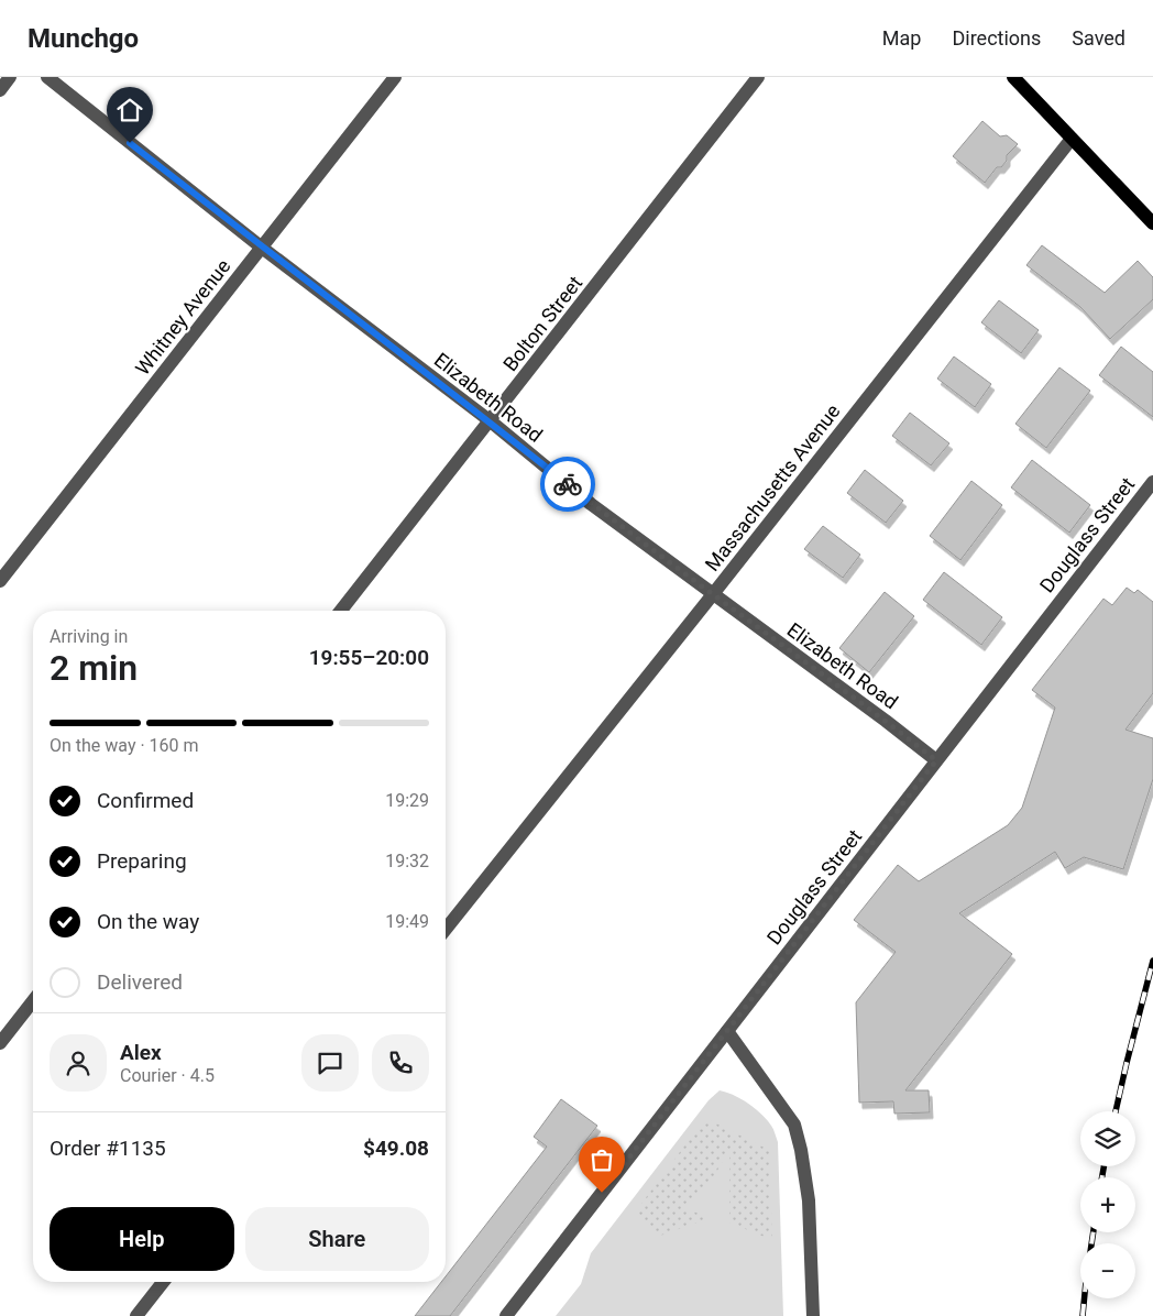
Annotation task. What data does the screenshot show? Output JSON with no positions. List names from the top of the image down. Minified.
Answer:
{"streets":{"street":["Whitney Avenue","Bolton Street","Elizabeth Road","Massachusetts Avenue","Douglass Street"]},"crossings":[["Whitney Avenue","Elizabeth Road"],["Bolton Street","Elizabeth Road"],["Elizabeth Road","Massachusetts Avenue"],["Elizabeth Road","Douglass Street"]],"page":{"header":"Munchgo","nav":["Map","Directions","Saved"],"heading":["2 min","Arriving in","19:55–20:00"],"panel":["Alex","Courier · 4.5","Order #1135","$49.08"],"bar":"On the way · 160 m","list":[["Confirmed","19:29"],["Preparing","19:32"],["On the way","19:49"],"Delivered"],"map_buttons":["+","−"],"buttons":["Help","Share"]}}
